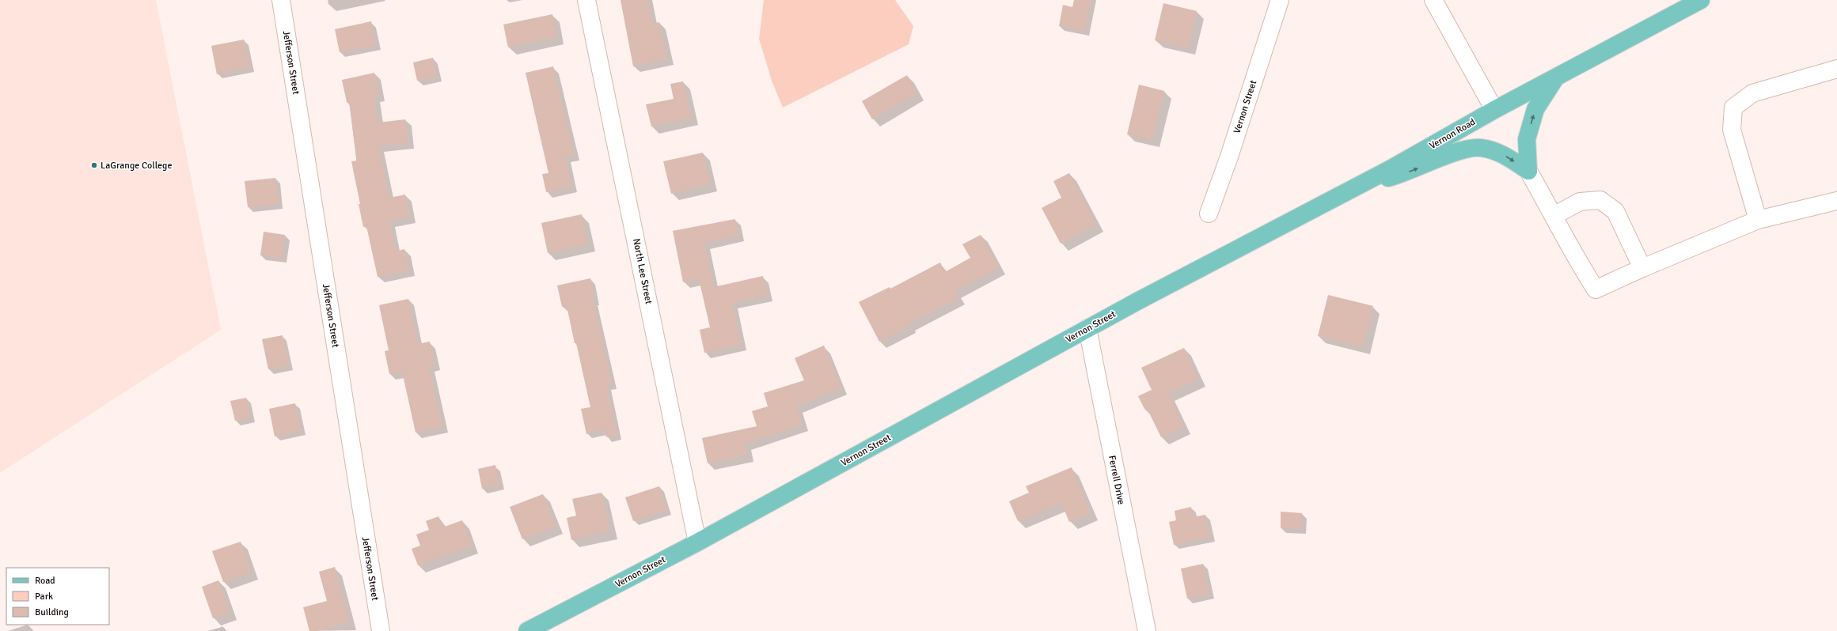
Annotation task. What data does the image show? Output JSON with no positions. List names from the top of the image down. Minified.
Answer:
{"streets":{"main road":["Vernon Street","Vernon Road"],"street":["Jefferson Street","North Lee Street","Ferrell Drive"]},"crossings":[["Vernon Street","Vernon Road"],["Vernon Street","North Lee Street"],["Vernon Street","Ferrell Drive"]],"places":["LaGrange College"],"legend":["Road","Park","Building"]}
